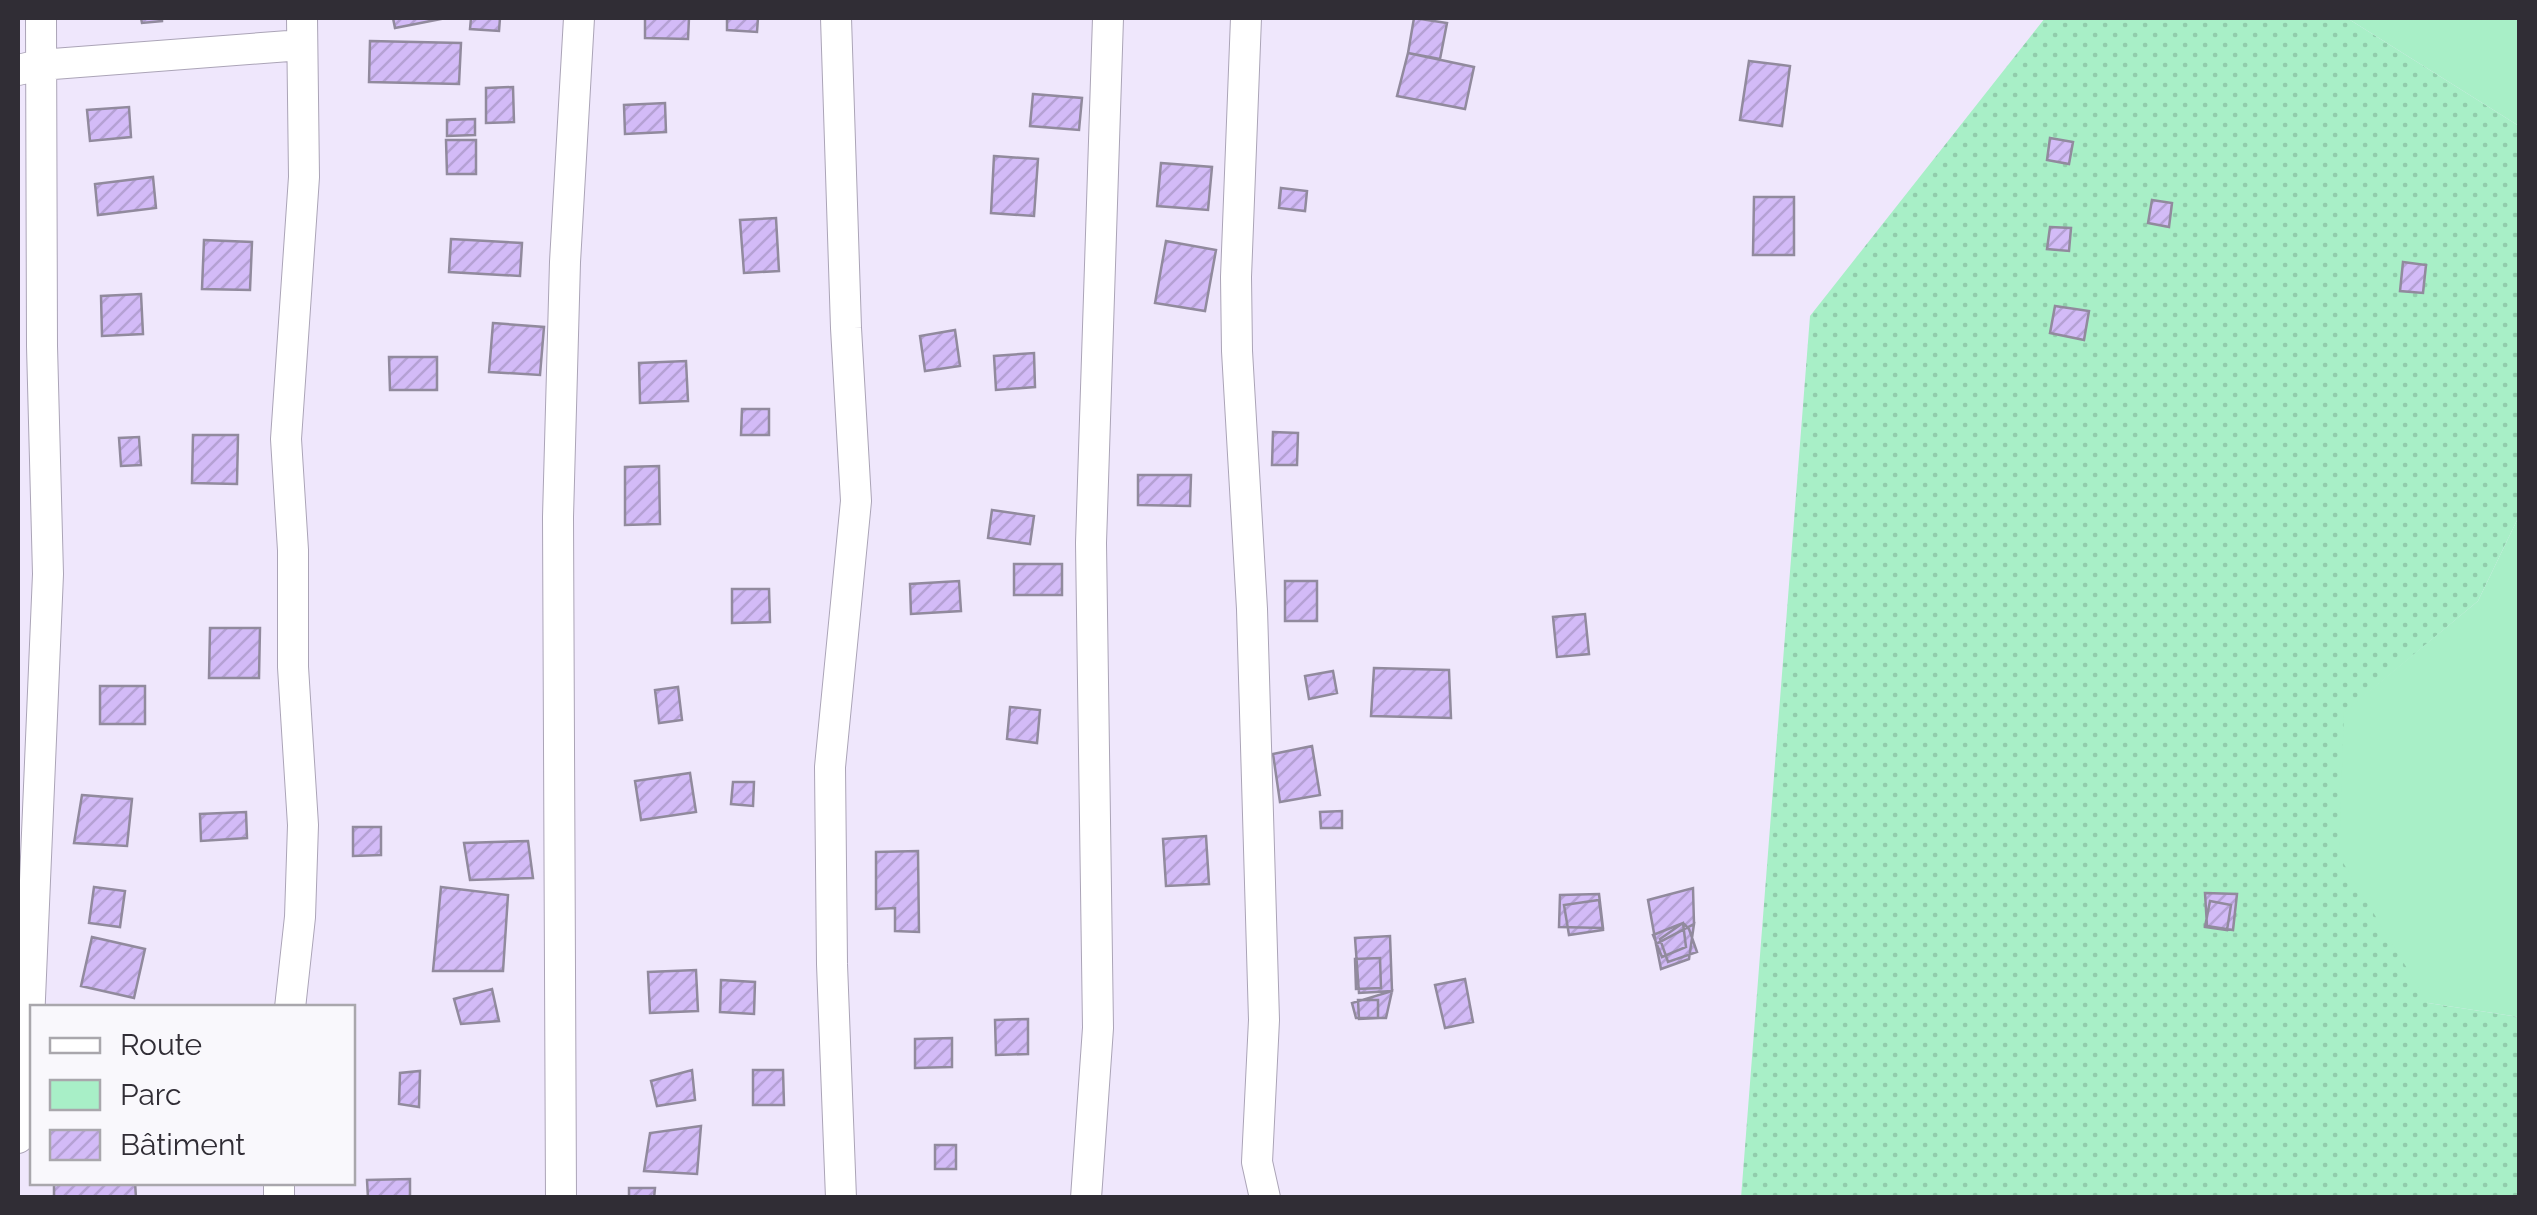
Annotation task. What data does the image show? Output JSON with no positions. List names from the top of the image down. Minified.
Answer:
{"legend":["Route","Parc","Bâtiment"]}
